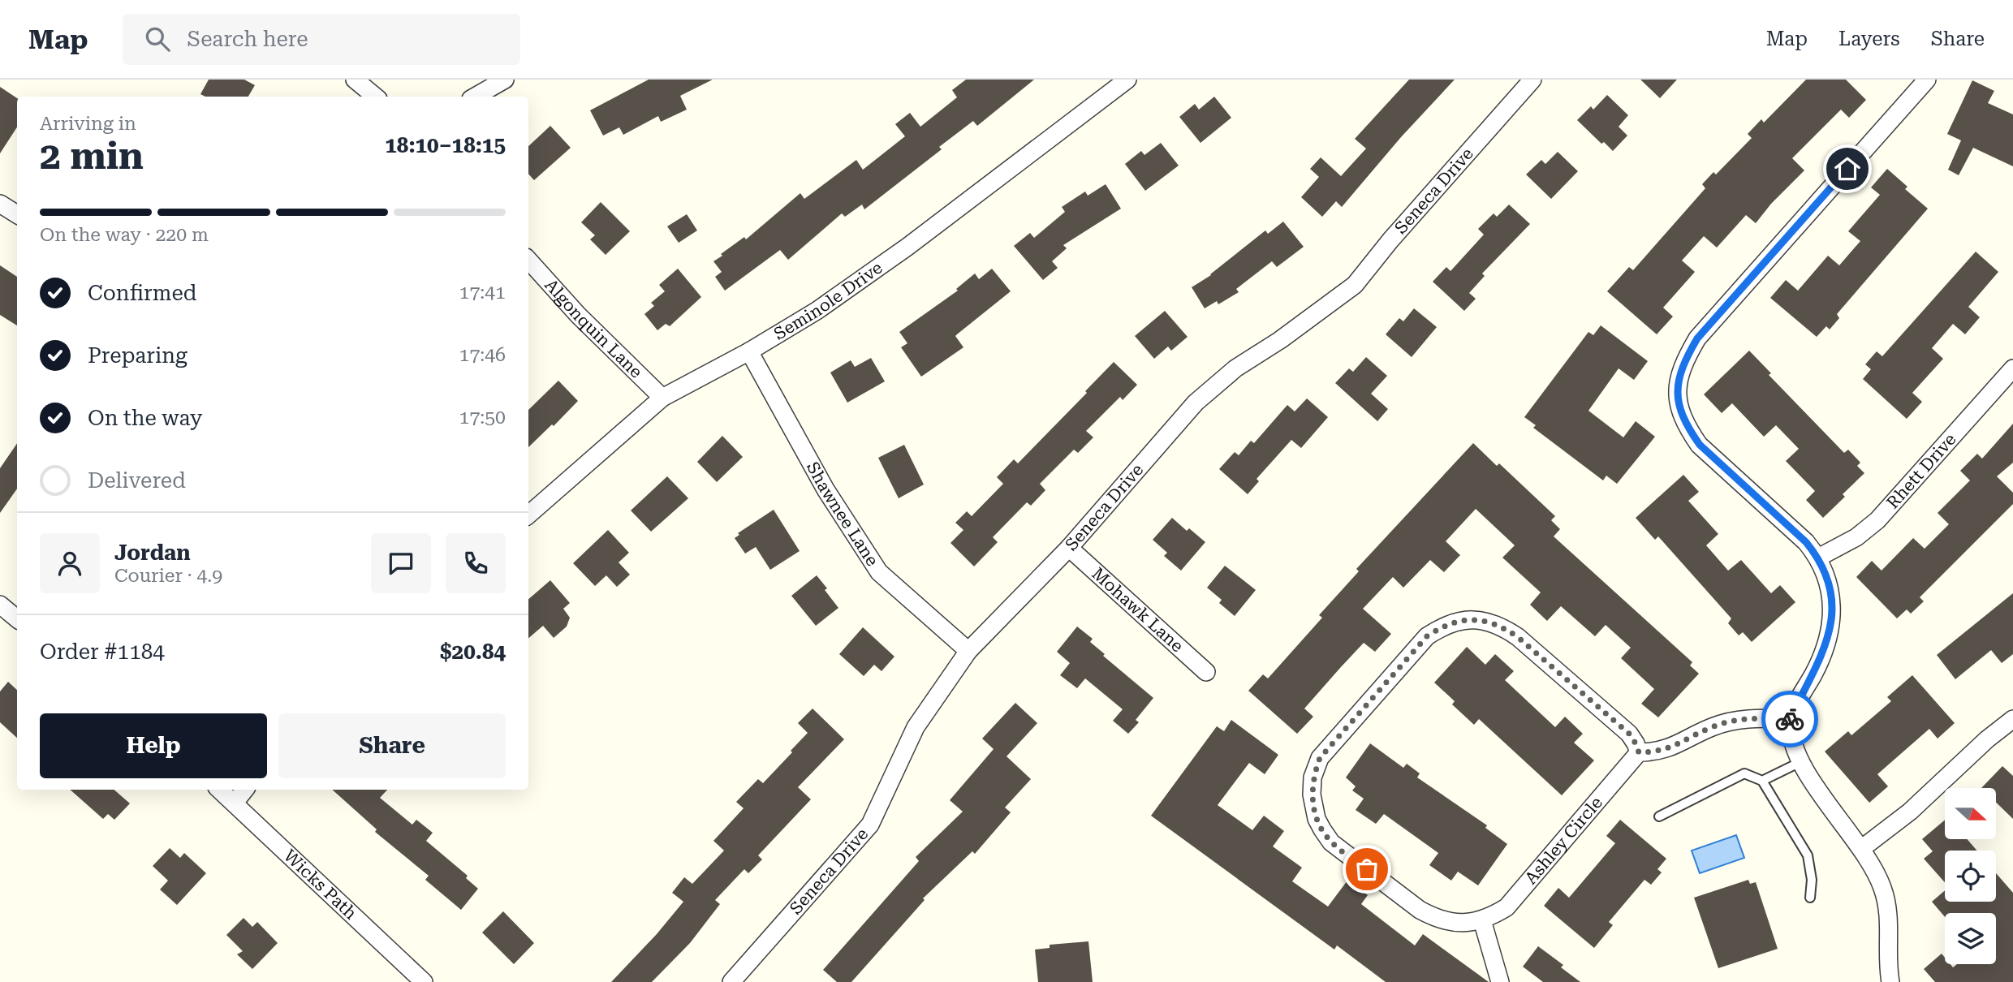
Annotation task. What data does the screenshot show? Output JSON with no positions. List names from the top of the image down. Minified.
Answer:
{"streets":{"street":["Seneca Drive","Seminole Drive","Algonquin Lane","Rhett Drive","Shawnee Lane","Mohawk Lane","Ashley Circle","Wicks Path"]},"crossings":[["Seneca Drive","Shawnee Lane"],["Seneca Drive","Mohawk Lane"],["Seminole Drive","Algonquin Lane"],["Seminole Drive","Shawnee Lane"]],"north":"right","page":{"header":"Map","search":"Search here","nav":["Map","Layers","Share"],"heading":["2 min","Arriving in","18:10–18:15"],"panel":["Jordan","Courier · 4.9","Order #1184","$20.84"],"bar":"On the way · 220 m","list":[["Confirmed","17:41"],["Preparing","17:46"],["On the way","17:50"],"Delivered"],"buttons":["Help","Share"]}}
